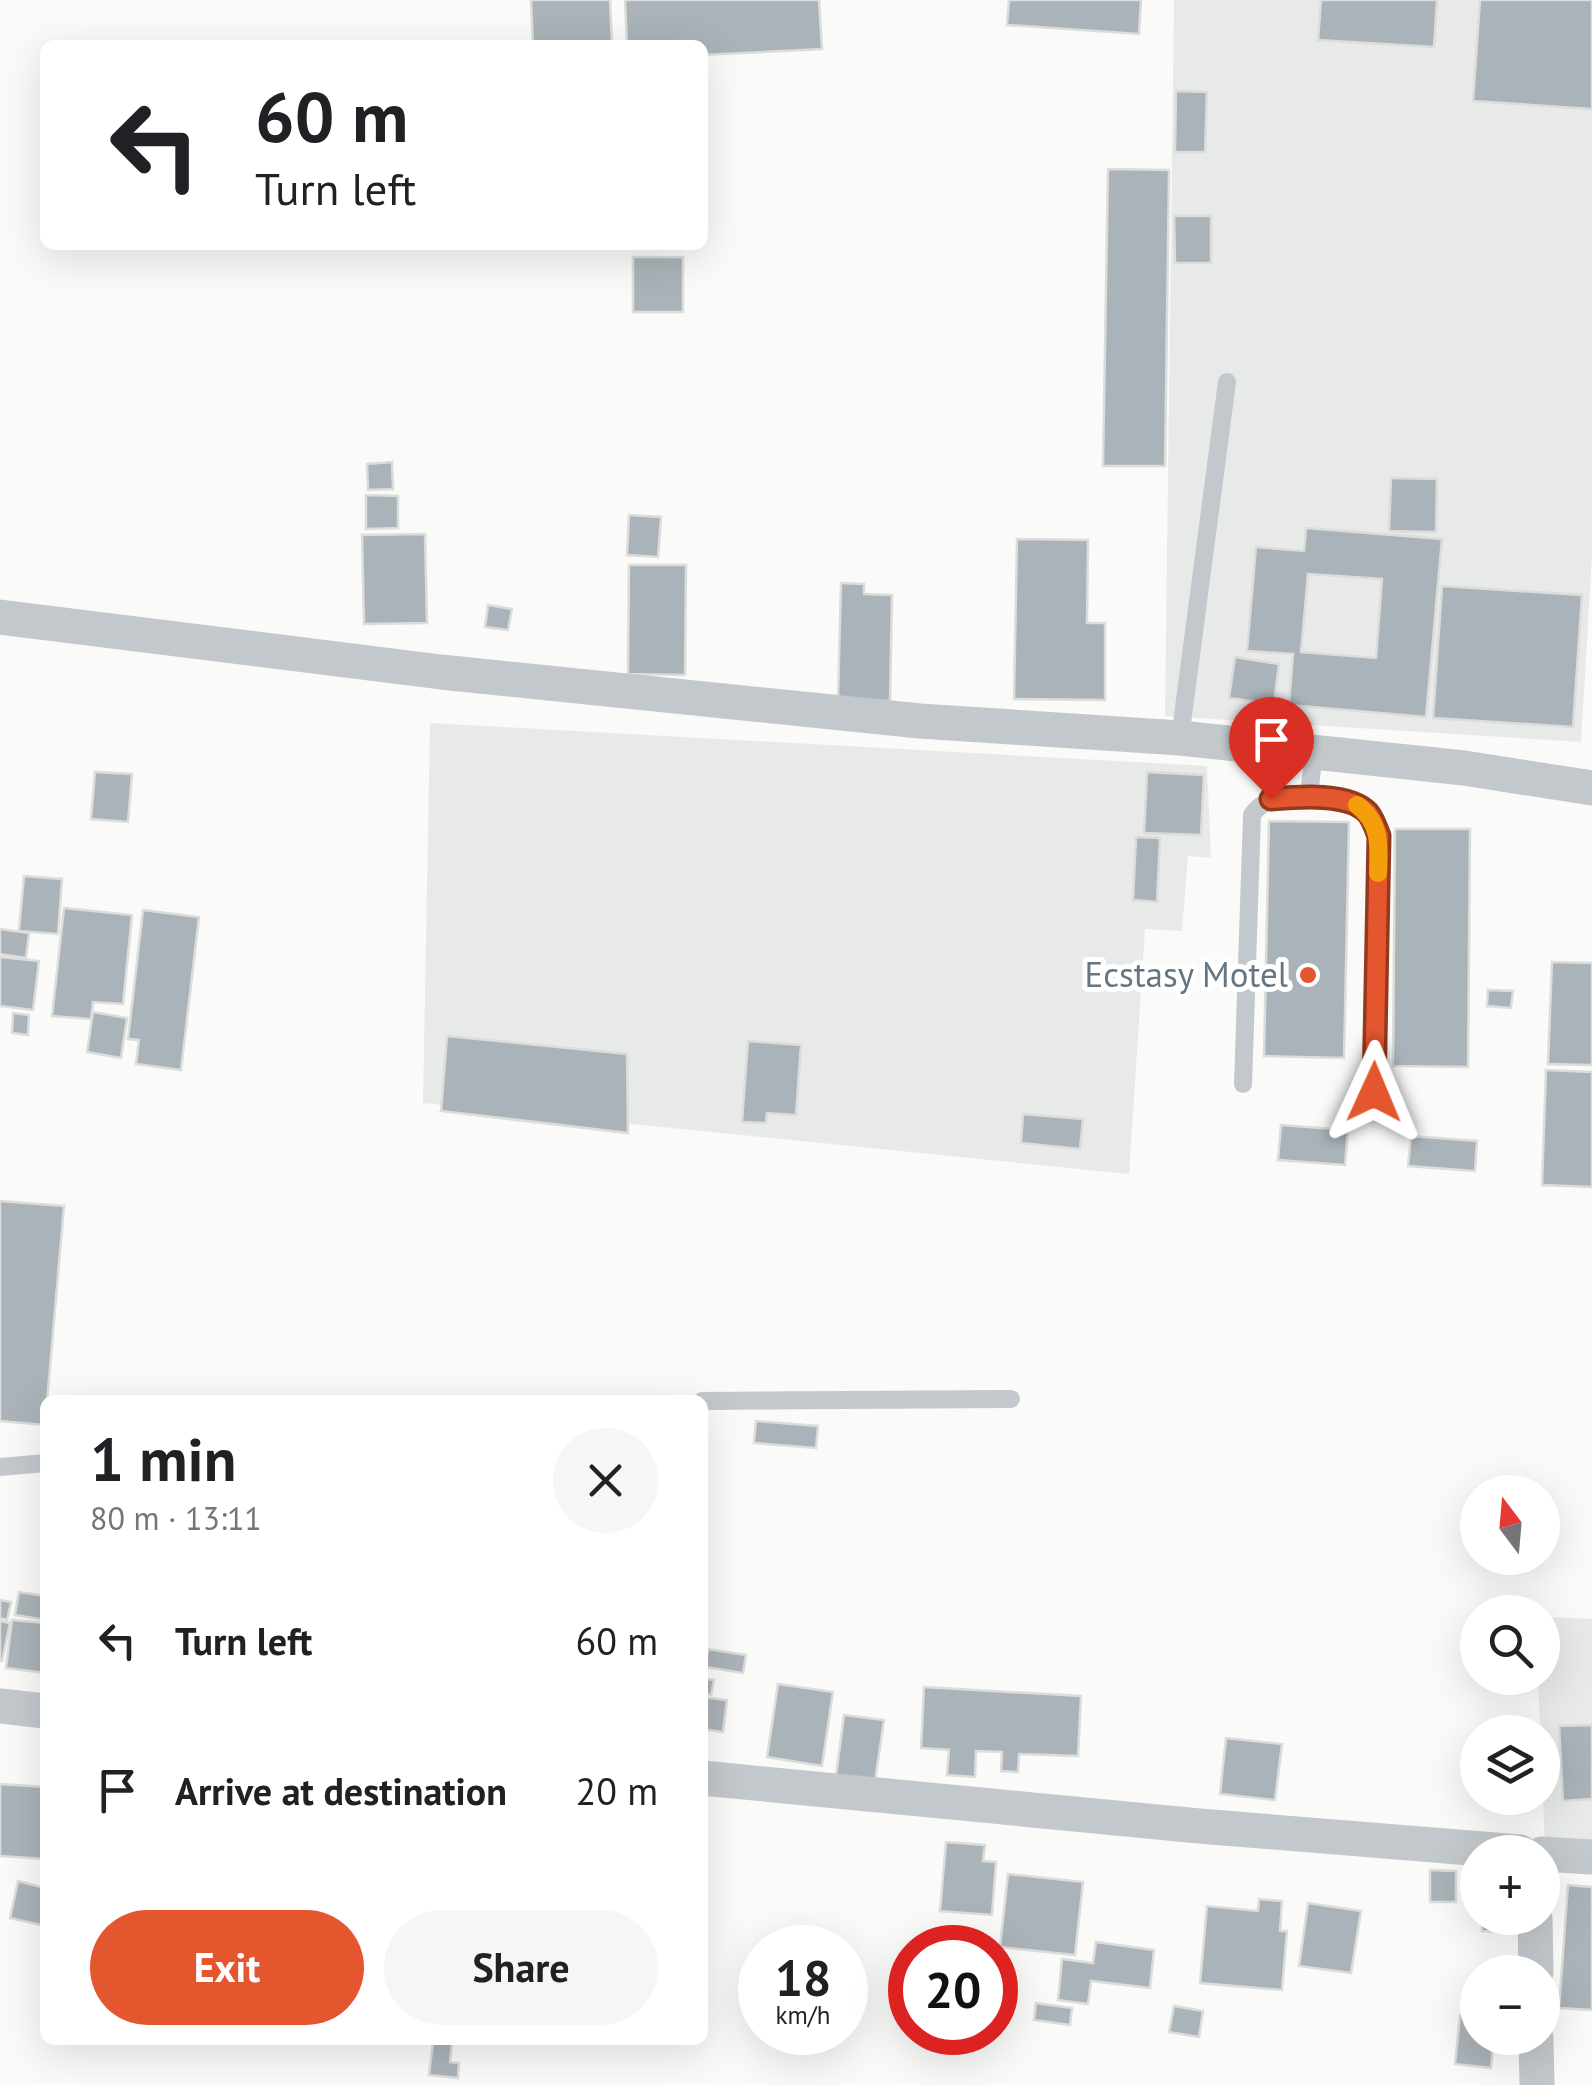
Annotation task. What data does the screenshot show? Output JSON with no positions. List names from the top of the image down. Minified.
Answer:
{"places":["Ecstasy Motel"],"north":"top","page":{"turn":["60 m","Turn left"],"heading":["1 min","80 m · 13:11"],"map_buttons":["+","−"],"list":[{"name":"Turn left","value":"60 m"},{"name":"Arrive at destination","value":"20 m"}],"buttons":["Exit","Share"],"speed":"18 km/h","limit":"20"}}
